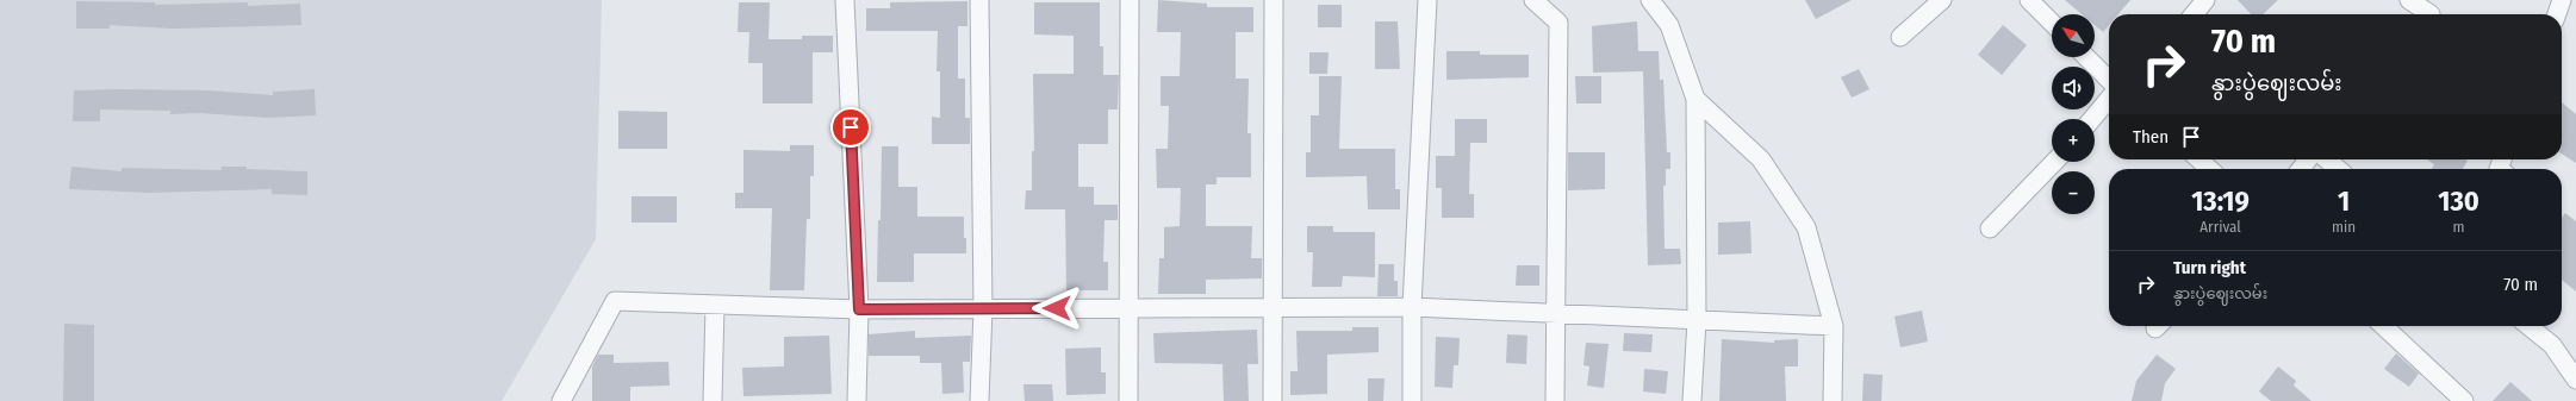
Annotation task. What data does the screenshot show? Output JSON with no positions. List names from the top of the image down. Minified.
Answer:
{"north":"top left","page":{"map_buttons":["+","−"],"turn":["70 m","နွားပွဲဈေးလမ်း"],"then":"Then","eta":["13:19","Arrival","1","min","130","m"],"list":[{"name":"Turn right","note":"နွားပွဲဈေးလမ်း","value":"70 m"}]}}
